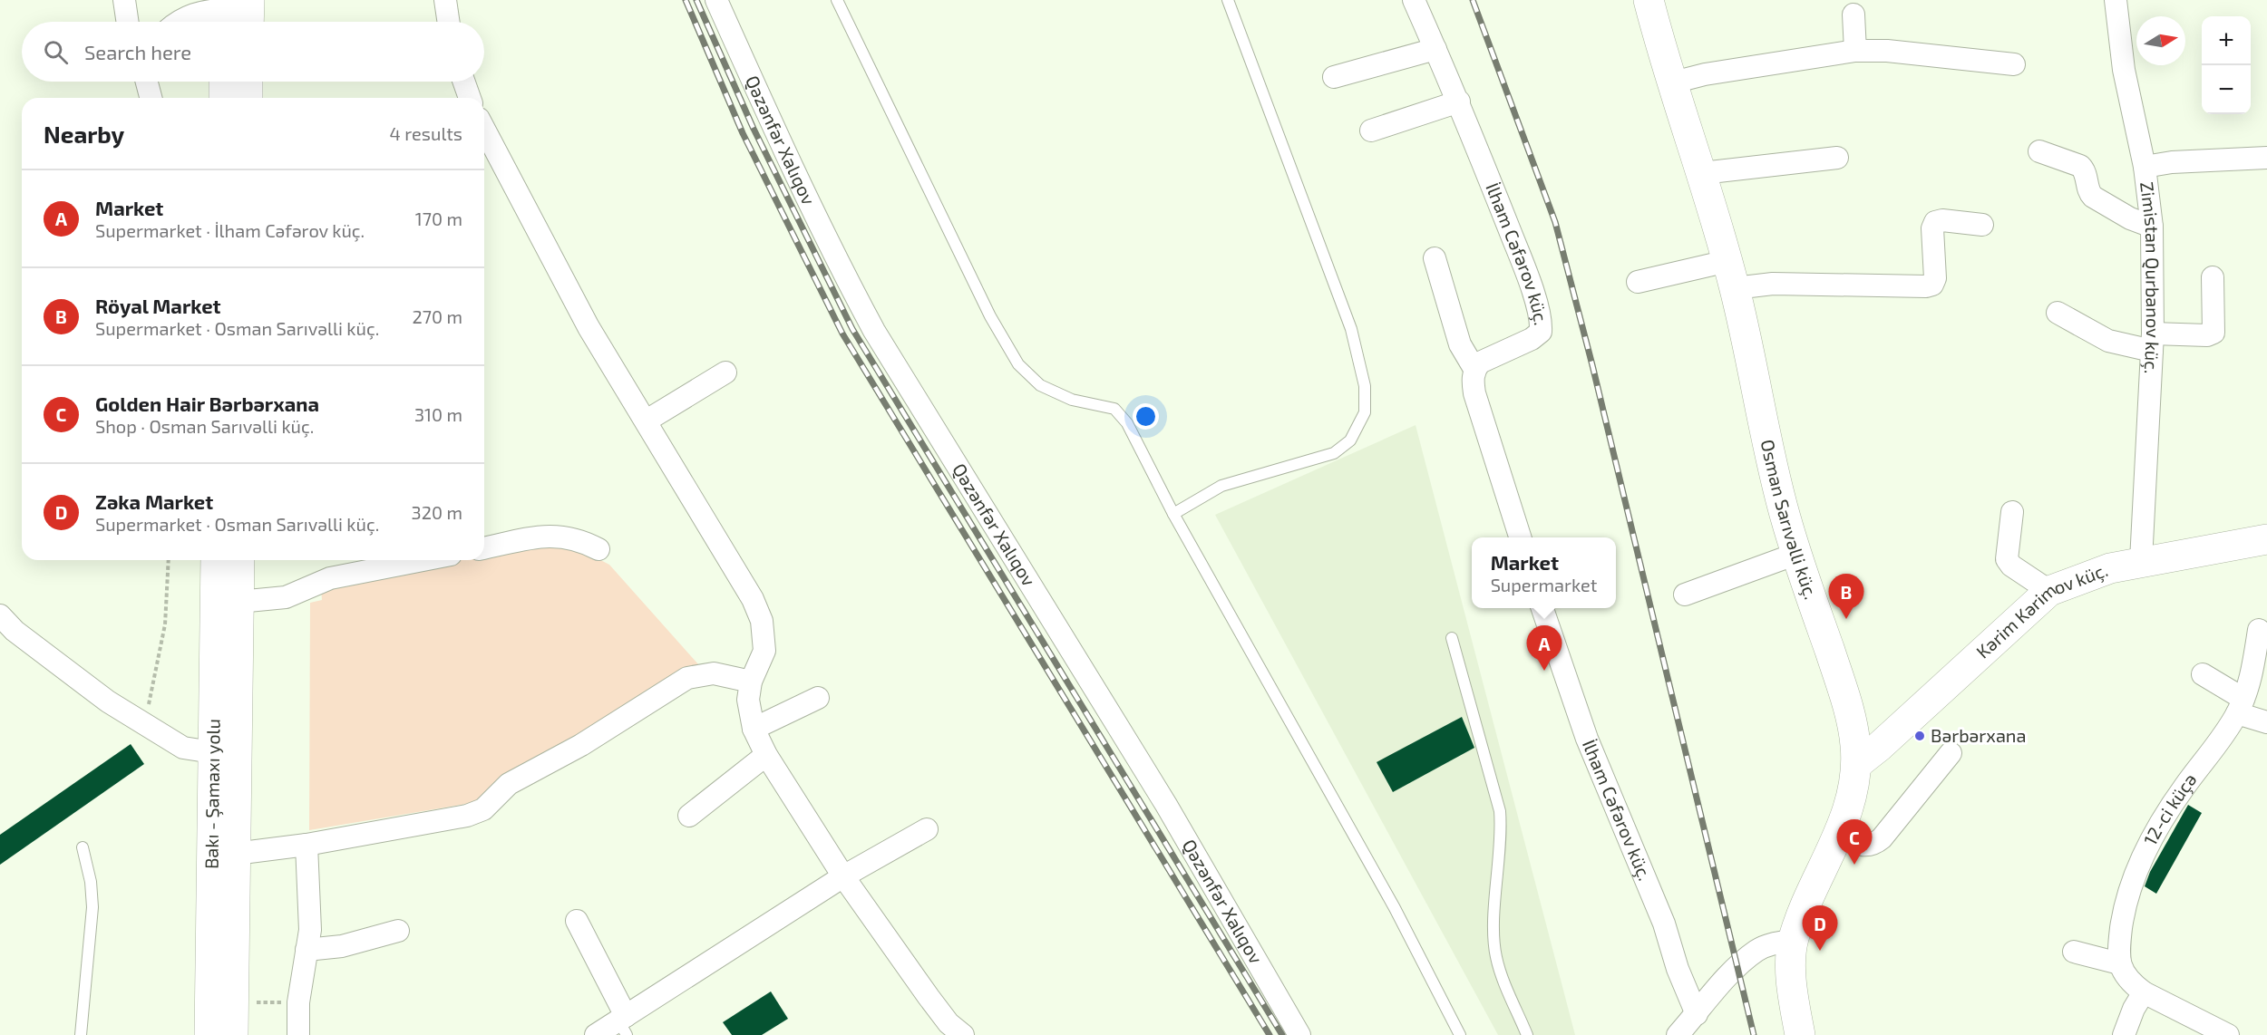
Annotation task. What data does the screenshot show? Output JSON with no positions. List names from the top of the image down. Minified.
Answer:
{"streets":{"main road":["Osman Sarıvəlli küç.","Kərim Kərimov küç.","Bakı - Şamaxı yolu"],"street":["Qəzənfər Xalıqov","İlham Cəfərov küç.","Zimistan Qurbanov küç.","12-ci küçə"]},"crossings":[["Zimistan Qurbanov küç.","Kərim Kərimov küç."],["Osman Sarıvəlli küç.","Kərim Kərimov küç."]],"places":["Bərbərxana"],"north":"right","page":{"map_buttons":["+","−"],"search":"Search here","heading":["Nearby","4 results"],"list":[{"mark":"A","name":"Market","note":"Supermarket · İlham Cəfərov küç.","value":"170 m"},{"mark":"B","name":"Röyal Market","note":"Supermarket · Osman Sarıvəlli küç.","value":"270 m"},{"mark":"C","name":"Golden Hair Bərbərxana","note":"Shop · Osman Sarıvəlli küç.","value":"310 m"},{"mark":"D","name":"Zəka Market","note":"Supermarket · Osman Sarıvəlli küç.","value":"320 m"}],"popup":["Market","Supermarket"],"pins":["B","A","C","D"]}}
